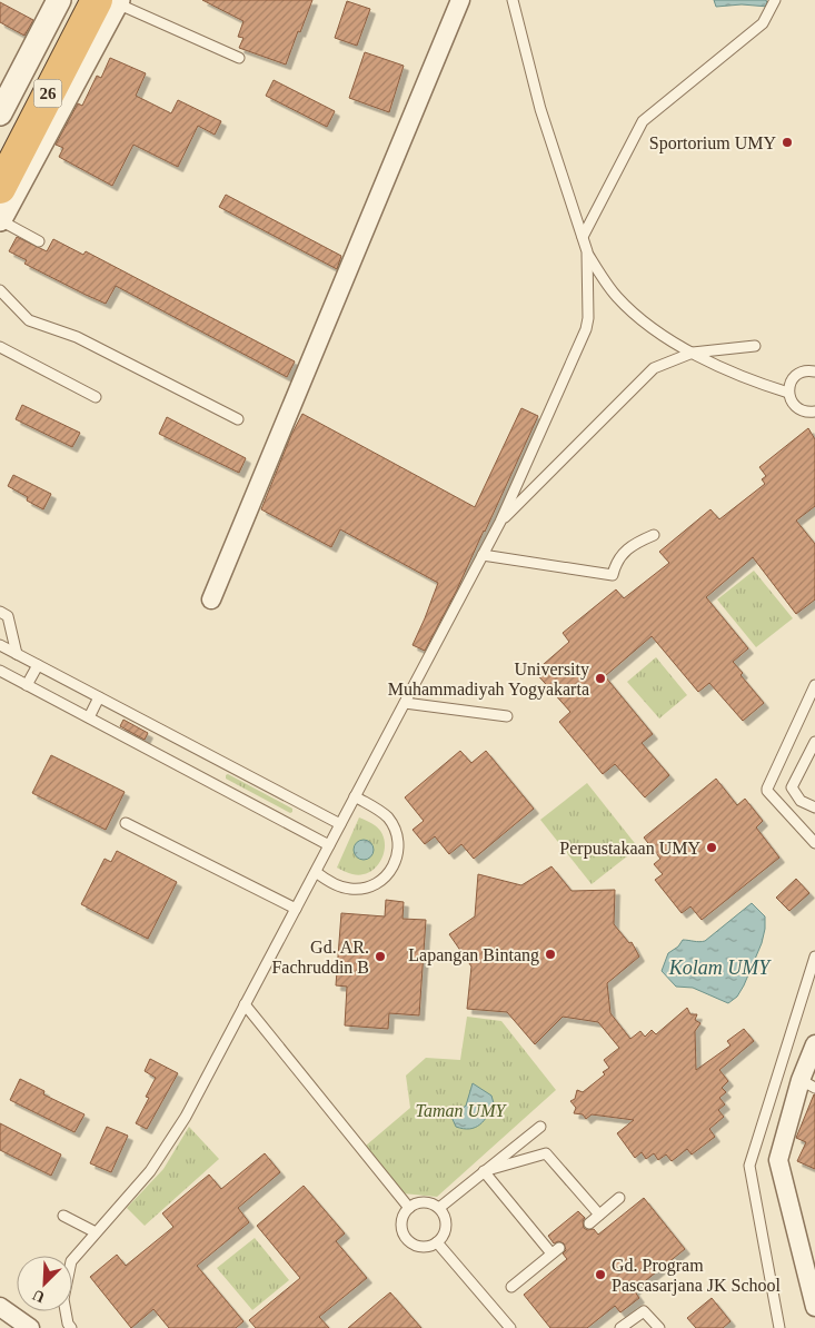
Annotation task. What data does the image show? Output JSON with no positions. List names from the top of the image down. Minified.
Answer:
{"streets":{"highway":["26"]},"water":["Kolam UMY"],"parks":["Taman UMY"],"places":["Sportorium UMY","University Muhammadiyah Yogyakarta","Perpustakaan UMY","Lapangan Bintang","Gd. AR. Fachruddin B","Gd. Program Pascasarjana JK School"],"north":"bottom left"}
